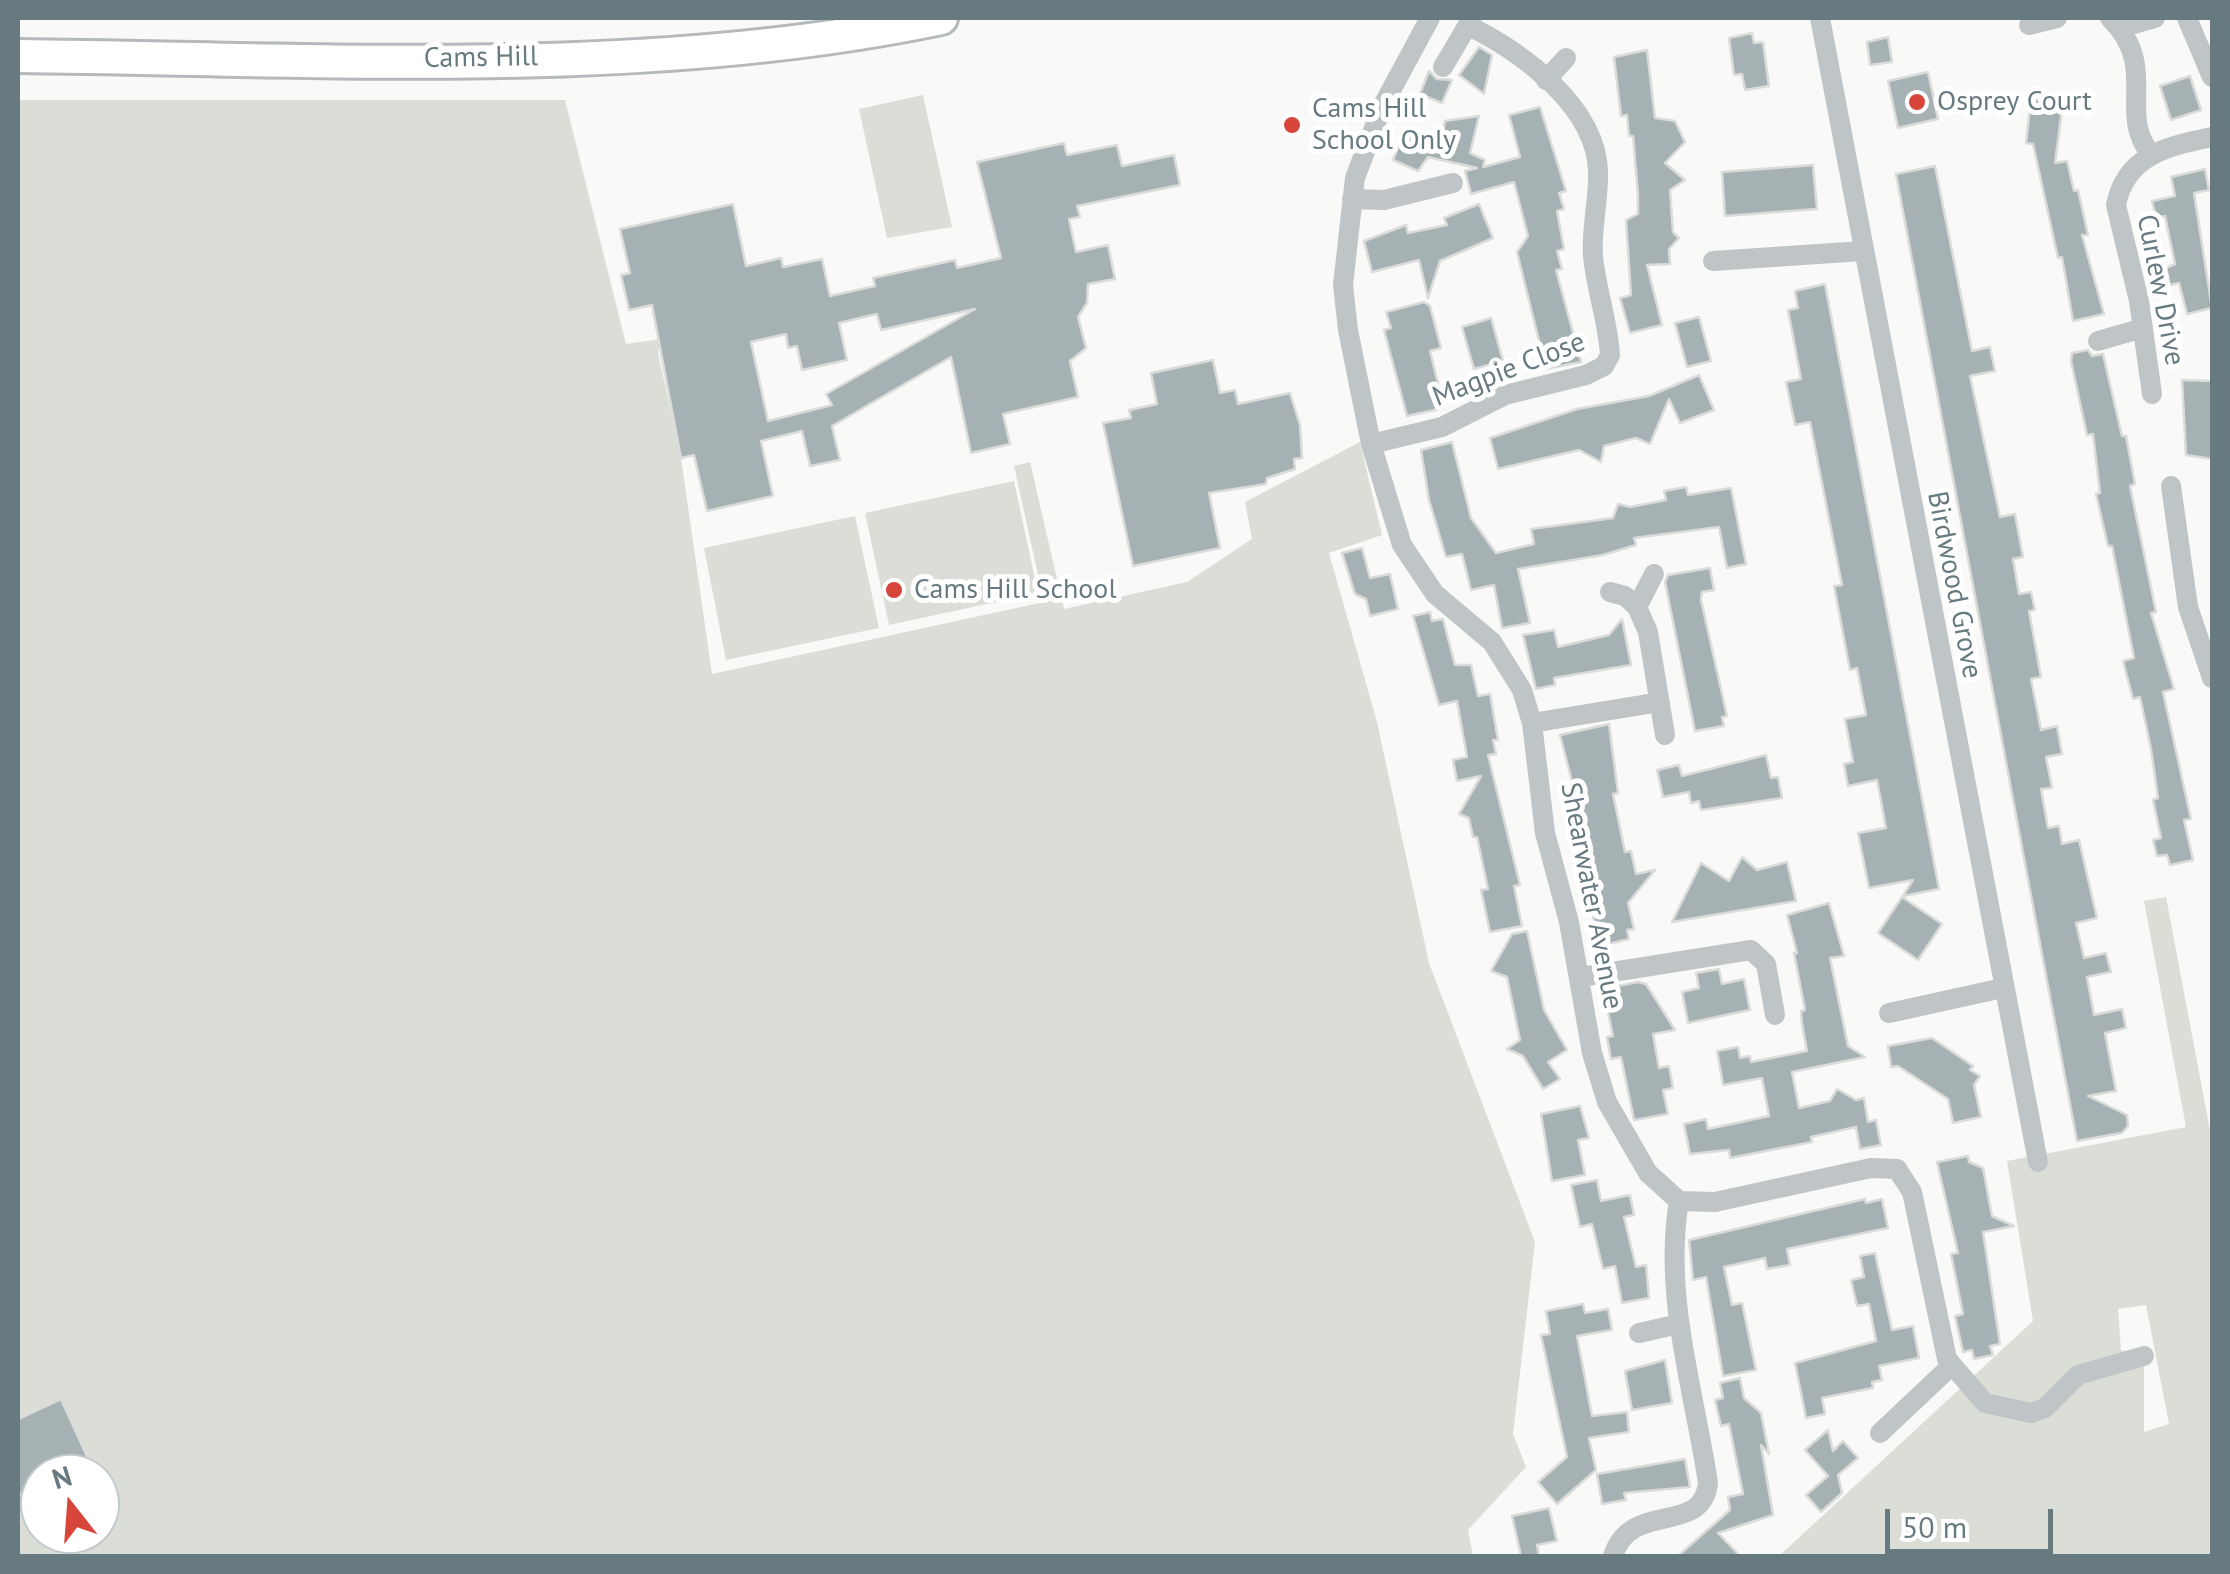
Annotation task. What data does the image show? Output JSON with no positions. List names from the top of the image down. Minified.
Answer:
{"streets":{"main road":["Cams Hill"],"street":["Curlew Drive","Magpie Close","Birdwood Grove","Shearwater Avenue"]},"crossings":[["Magpie Close","Shearwater Avenue"]],"places":["Osprey Court","Cams Hill School Only","Cams Hill School"],"scale_bar":"50 m","north":"top"}
